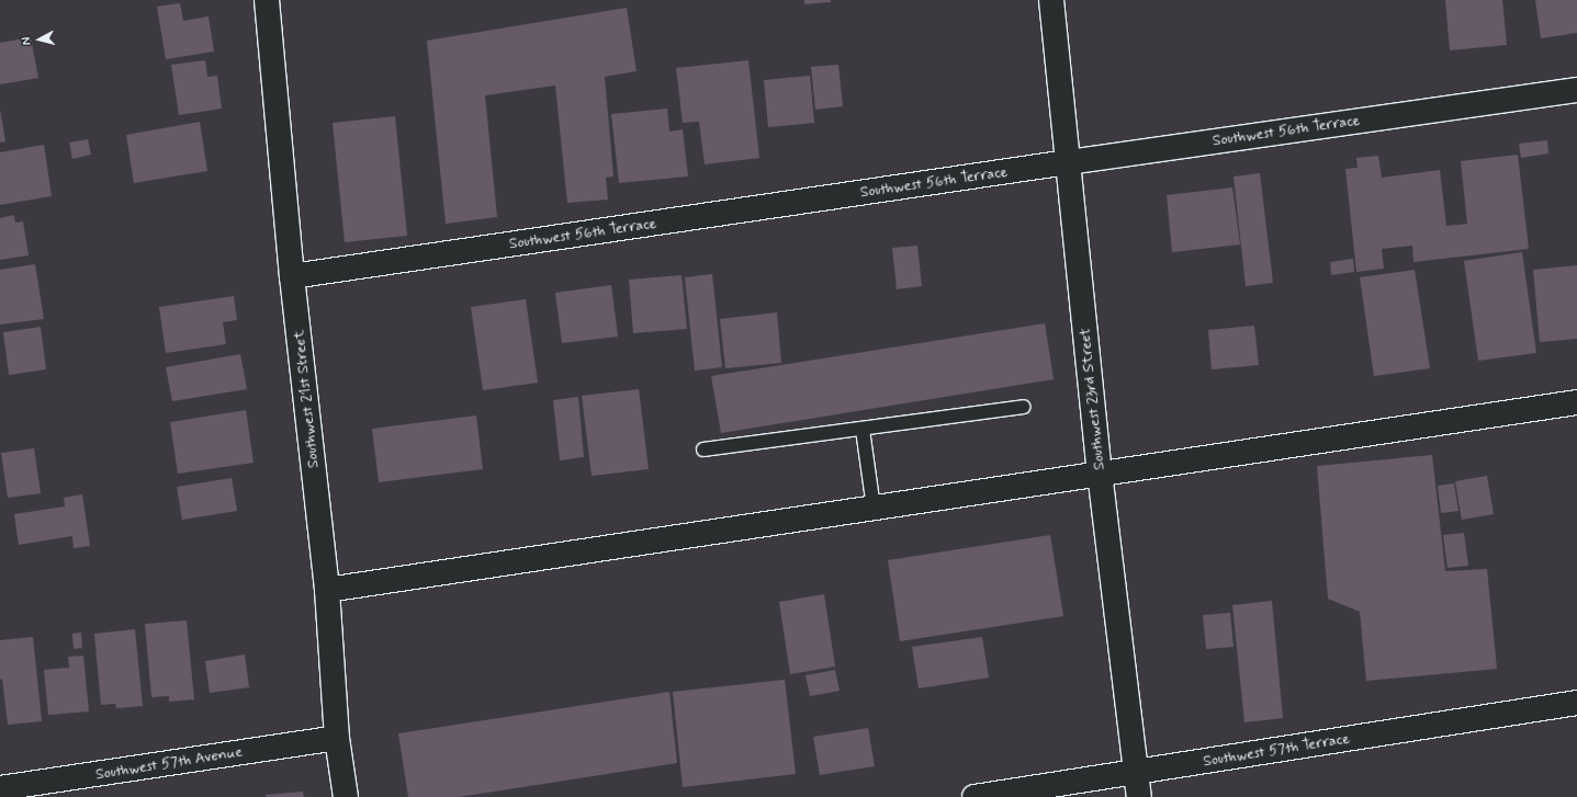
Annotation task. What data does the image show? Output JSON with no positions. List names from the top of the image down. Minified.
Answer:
{"streets":{"street":["Southwest 56th Terrace","Southwest 21st Street","Southwest 23rd Street","Southwest 57th Terrace","Southwest 57th Avenue"]},"crossings":[["Southwest 56th Terrace","Southwest 21st Street"],["Southwest 56th Terrace","Southwest 23rd Street"],["Southwest 21st Street","Southwest 57th Avenue"],["Southwest 23rd Street","Southwest 57th Terrace"]],"north":"left"}
